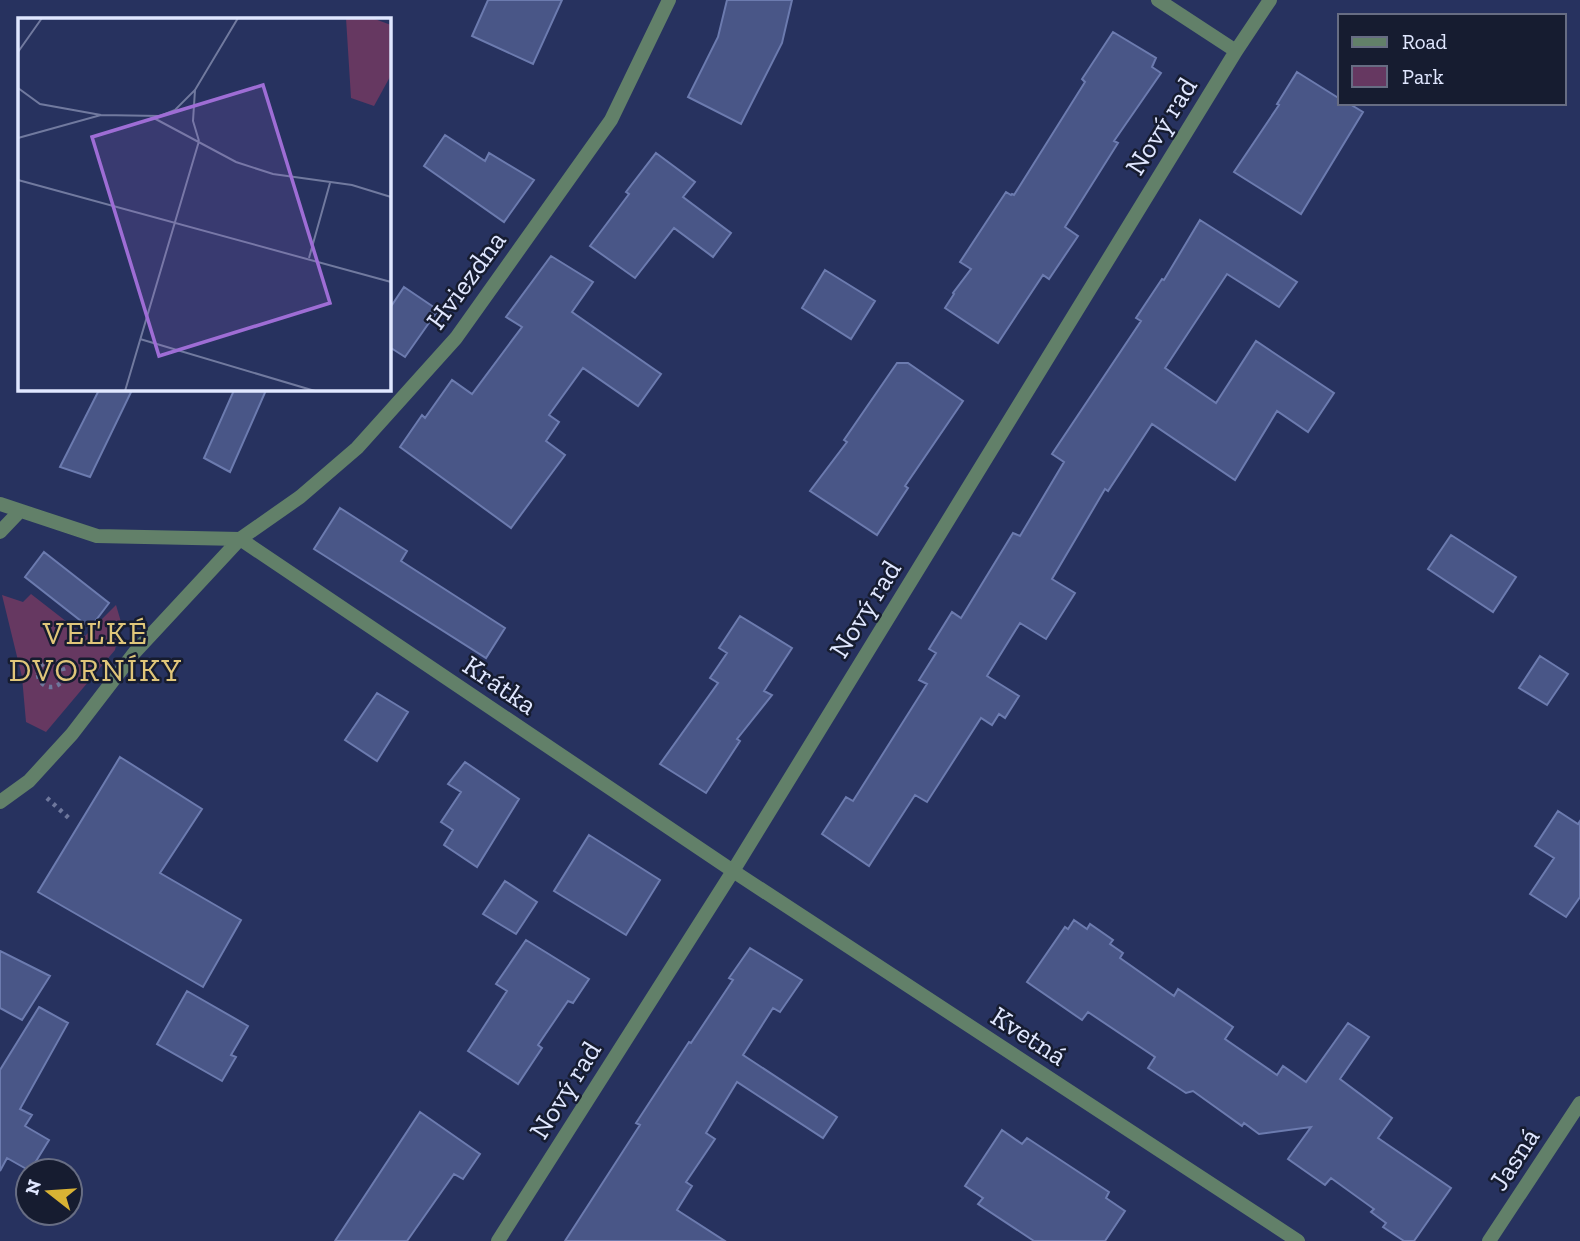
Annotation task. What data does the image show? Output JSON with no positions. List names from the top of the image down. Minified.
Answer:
{"streets":{"street":["Nový rad","Hviezdna","Krátka","Kvetná","Jasná"]},"crossings":[["Nový rad","Krátka"],["Nový rad","Kvetná"],["Hviezdna","Krátka"],["Krátka","Kvetná"]],"districts":["VEĽKÉ DVORNÍKY"],"legend":["Road","Park"],"north":"left"}
